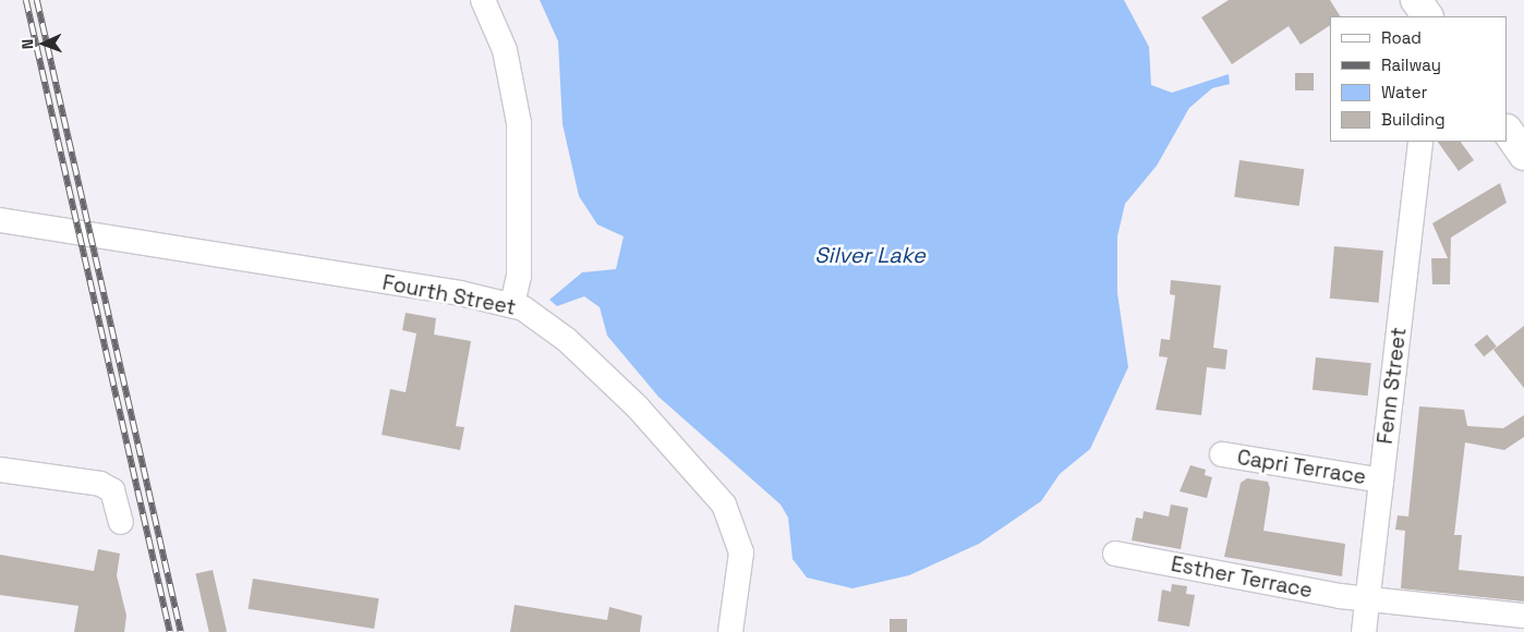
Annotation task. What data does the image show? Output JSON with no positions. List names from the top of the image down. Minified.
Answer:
{"streets":{"street":["Fourth Street","Fenn Street","Capri Terrace","Esther Terrace"]},"crossings":[["Fenn Street","Capri Terrace"],["Fenn Street","Esther Terrace"]],"water":["Silver Lake"],"legend":["Road","Railway","Water","Building"],"north":"left"}
